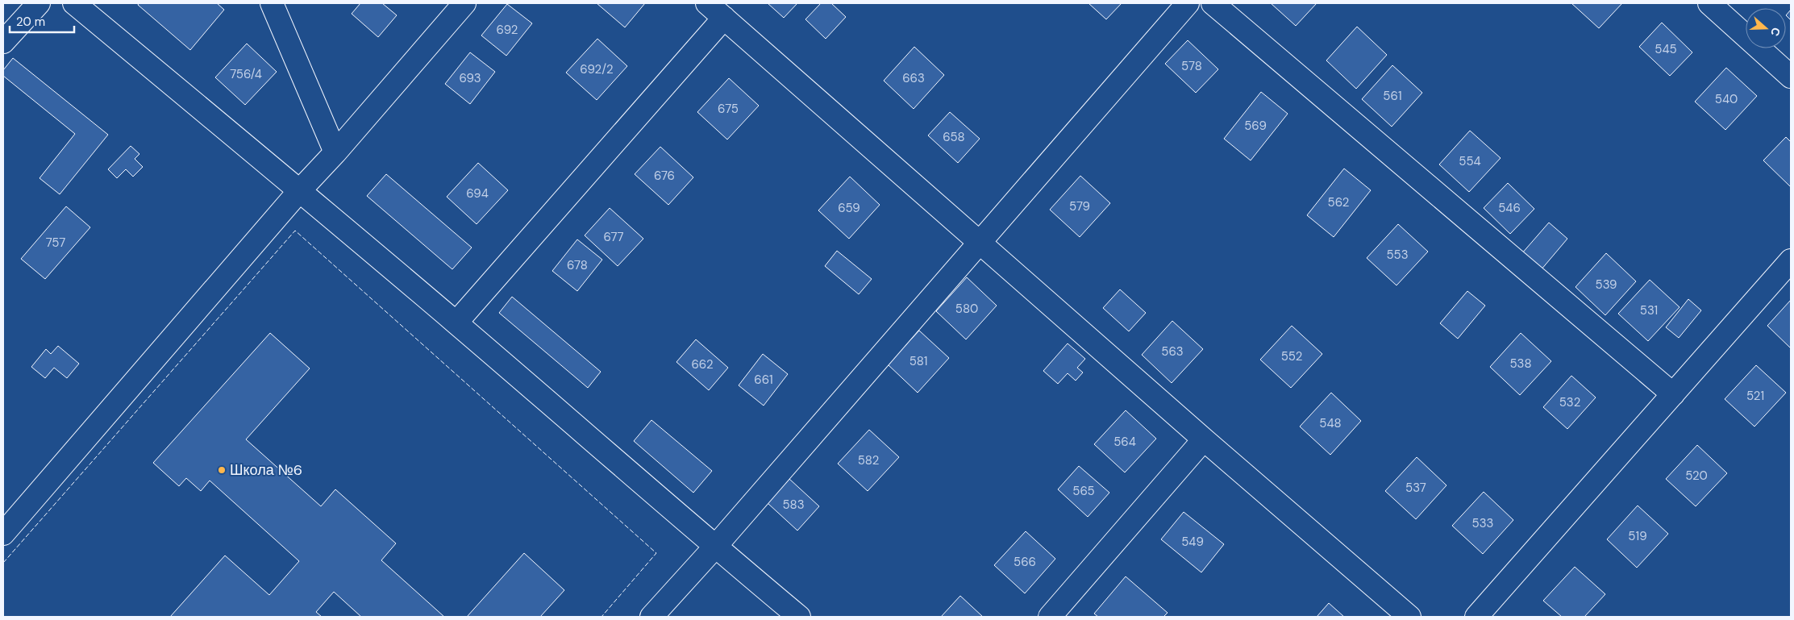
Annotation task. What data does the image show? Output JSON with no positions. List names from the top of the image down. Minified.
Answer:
{"places":["Школа №6"],"house_numbers":["692","545","578","692/2","756/4","693","663","561","540","675","569","658","554","676","694","562","579","659","546","677","757","553","678","539","580","531","563","552","581","538","662","661","521","532","548","564","582","520","537","565","583","533","519","549","566"],"scale_bar":"20 m","north":"right"}
